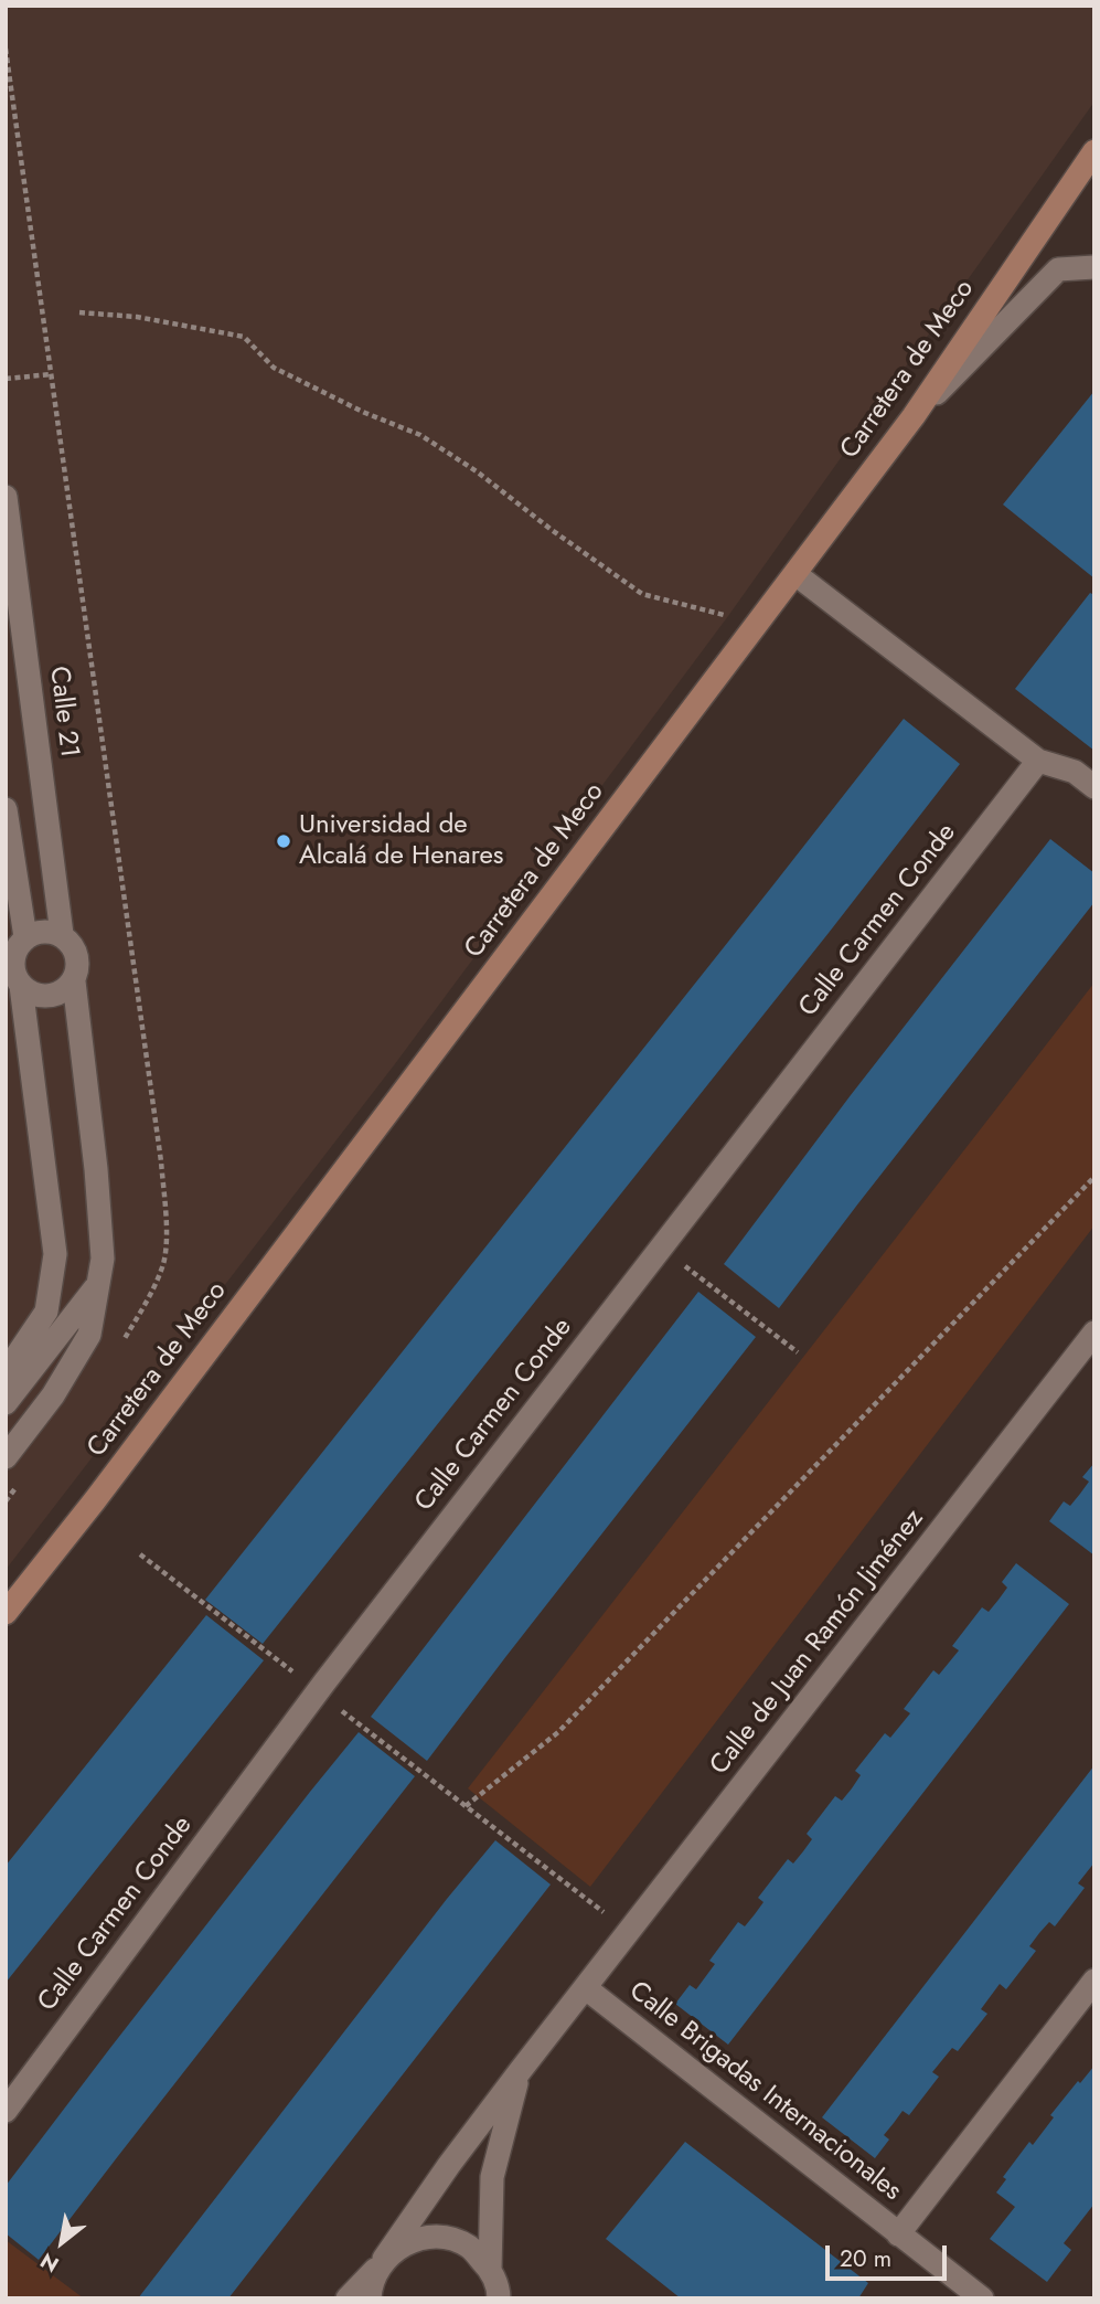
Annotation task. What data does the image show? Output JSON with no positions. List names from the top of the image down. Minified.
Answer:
{"streets":{"street":["Carretera de Meco","Calle 21","Calle Carmen Conde","Calle de Juan Ramón Jiménez","Calle Brigadas Internacionales"]},"crossings":[["Calle de Juan Ramón Jiménez","Calle Brigadas Internacionales"]],"places":["Universidad de Alcalá de Henares"],"scale_bar":"20 m","north":"bottom left"}
